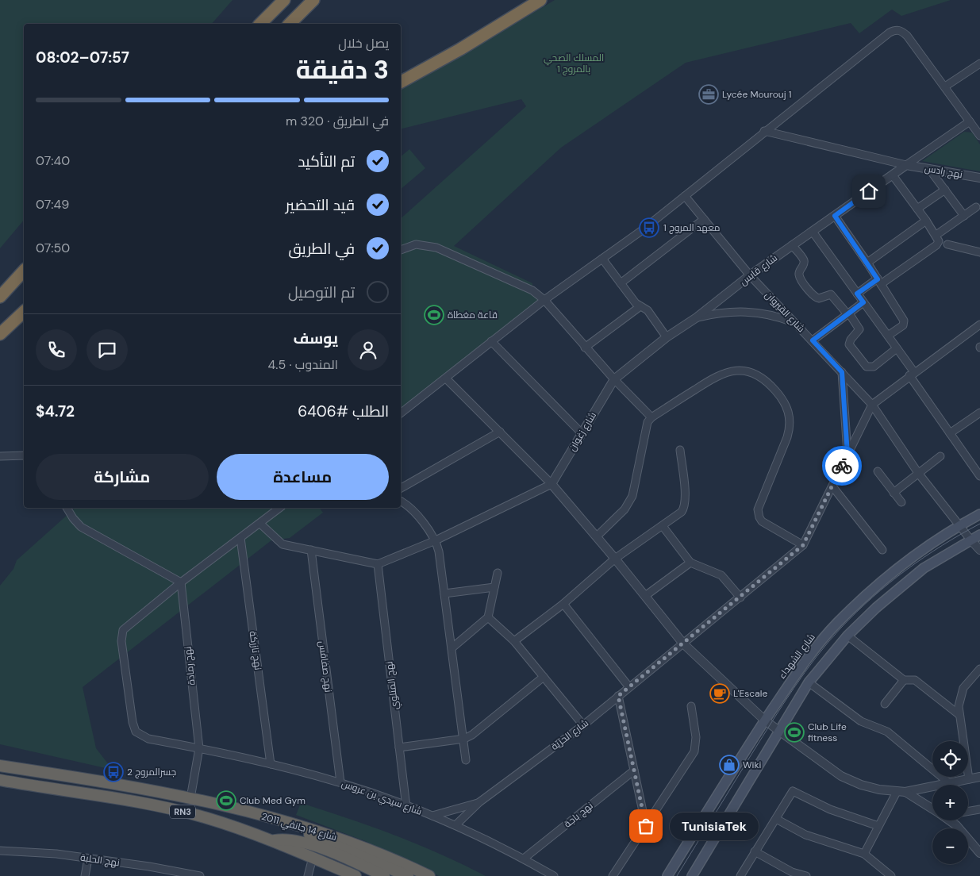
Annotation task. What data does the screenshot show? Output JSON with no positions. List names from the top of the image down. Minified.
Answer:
{"streets":{"highway":["RN3","شارع 14 جانفي 2011"],"main road":["شارع الشهداء"],"street":["نهج رادس","شارع قابس","شارع القيروان","شارع زغوان","نهج تازركة","نهج رمادة","نهج صفاقس","نهج المتلوي","شارع الحرّيّة","شارع سيدي بن عروس","نهج باجة","نهج الحلبة"]},"crossings":[["نهج رادس","شارع قابس"],["شارع قابس","شارع القيروان"],["شارع قابس","شارع زغوان"],["شارع القيروان","شارع الشهداء"],["نهج تازركة","شارع سيدي بن عروس"],["نهج رمادة","شارع سيدي بن عروس"],["نهج رمادة","شارع 14 جانفي 2011"],["نهج صفاقس","شارع سيدي بن عروس"],["نهج المتلوي","شارع سيدي بن عروس"],["شارع الحرّيّة","شارع سيدي بن عروس"],["شارع سيدي بن عروس","نهج باجة"]],"parks":["المسلك الصحي بالمروج 1"],"places":{"office":["Lycée Mourouj 1"],"bus stop":["معهد المروج 1","جسرالمروج 2"],"sports":["قاعة مغطاة","Club Life fitness","Club Med Gym"],"cafe":["L'Escale"],"shop":["Wiki"],"other":["TunisiaTek"]},"page":{"heading":["3 دقيقة","يصل خلال","07:57–08:02"],"panel":["يوسف","المندوب · 4.5","الطلب #6406","$4.72"],"bar":"في الطريق · 320 m","list":[["تم التأكيد","07:40"],["قيد التحضير","07:49"],["في الطريق","07:50"],"تم التوصيل"],"buttons":["مساعدة","مشاركة"],"map_buttons":["+","−"],"bubble":"TunisiaTek"}}
